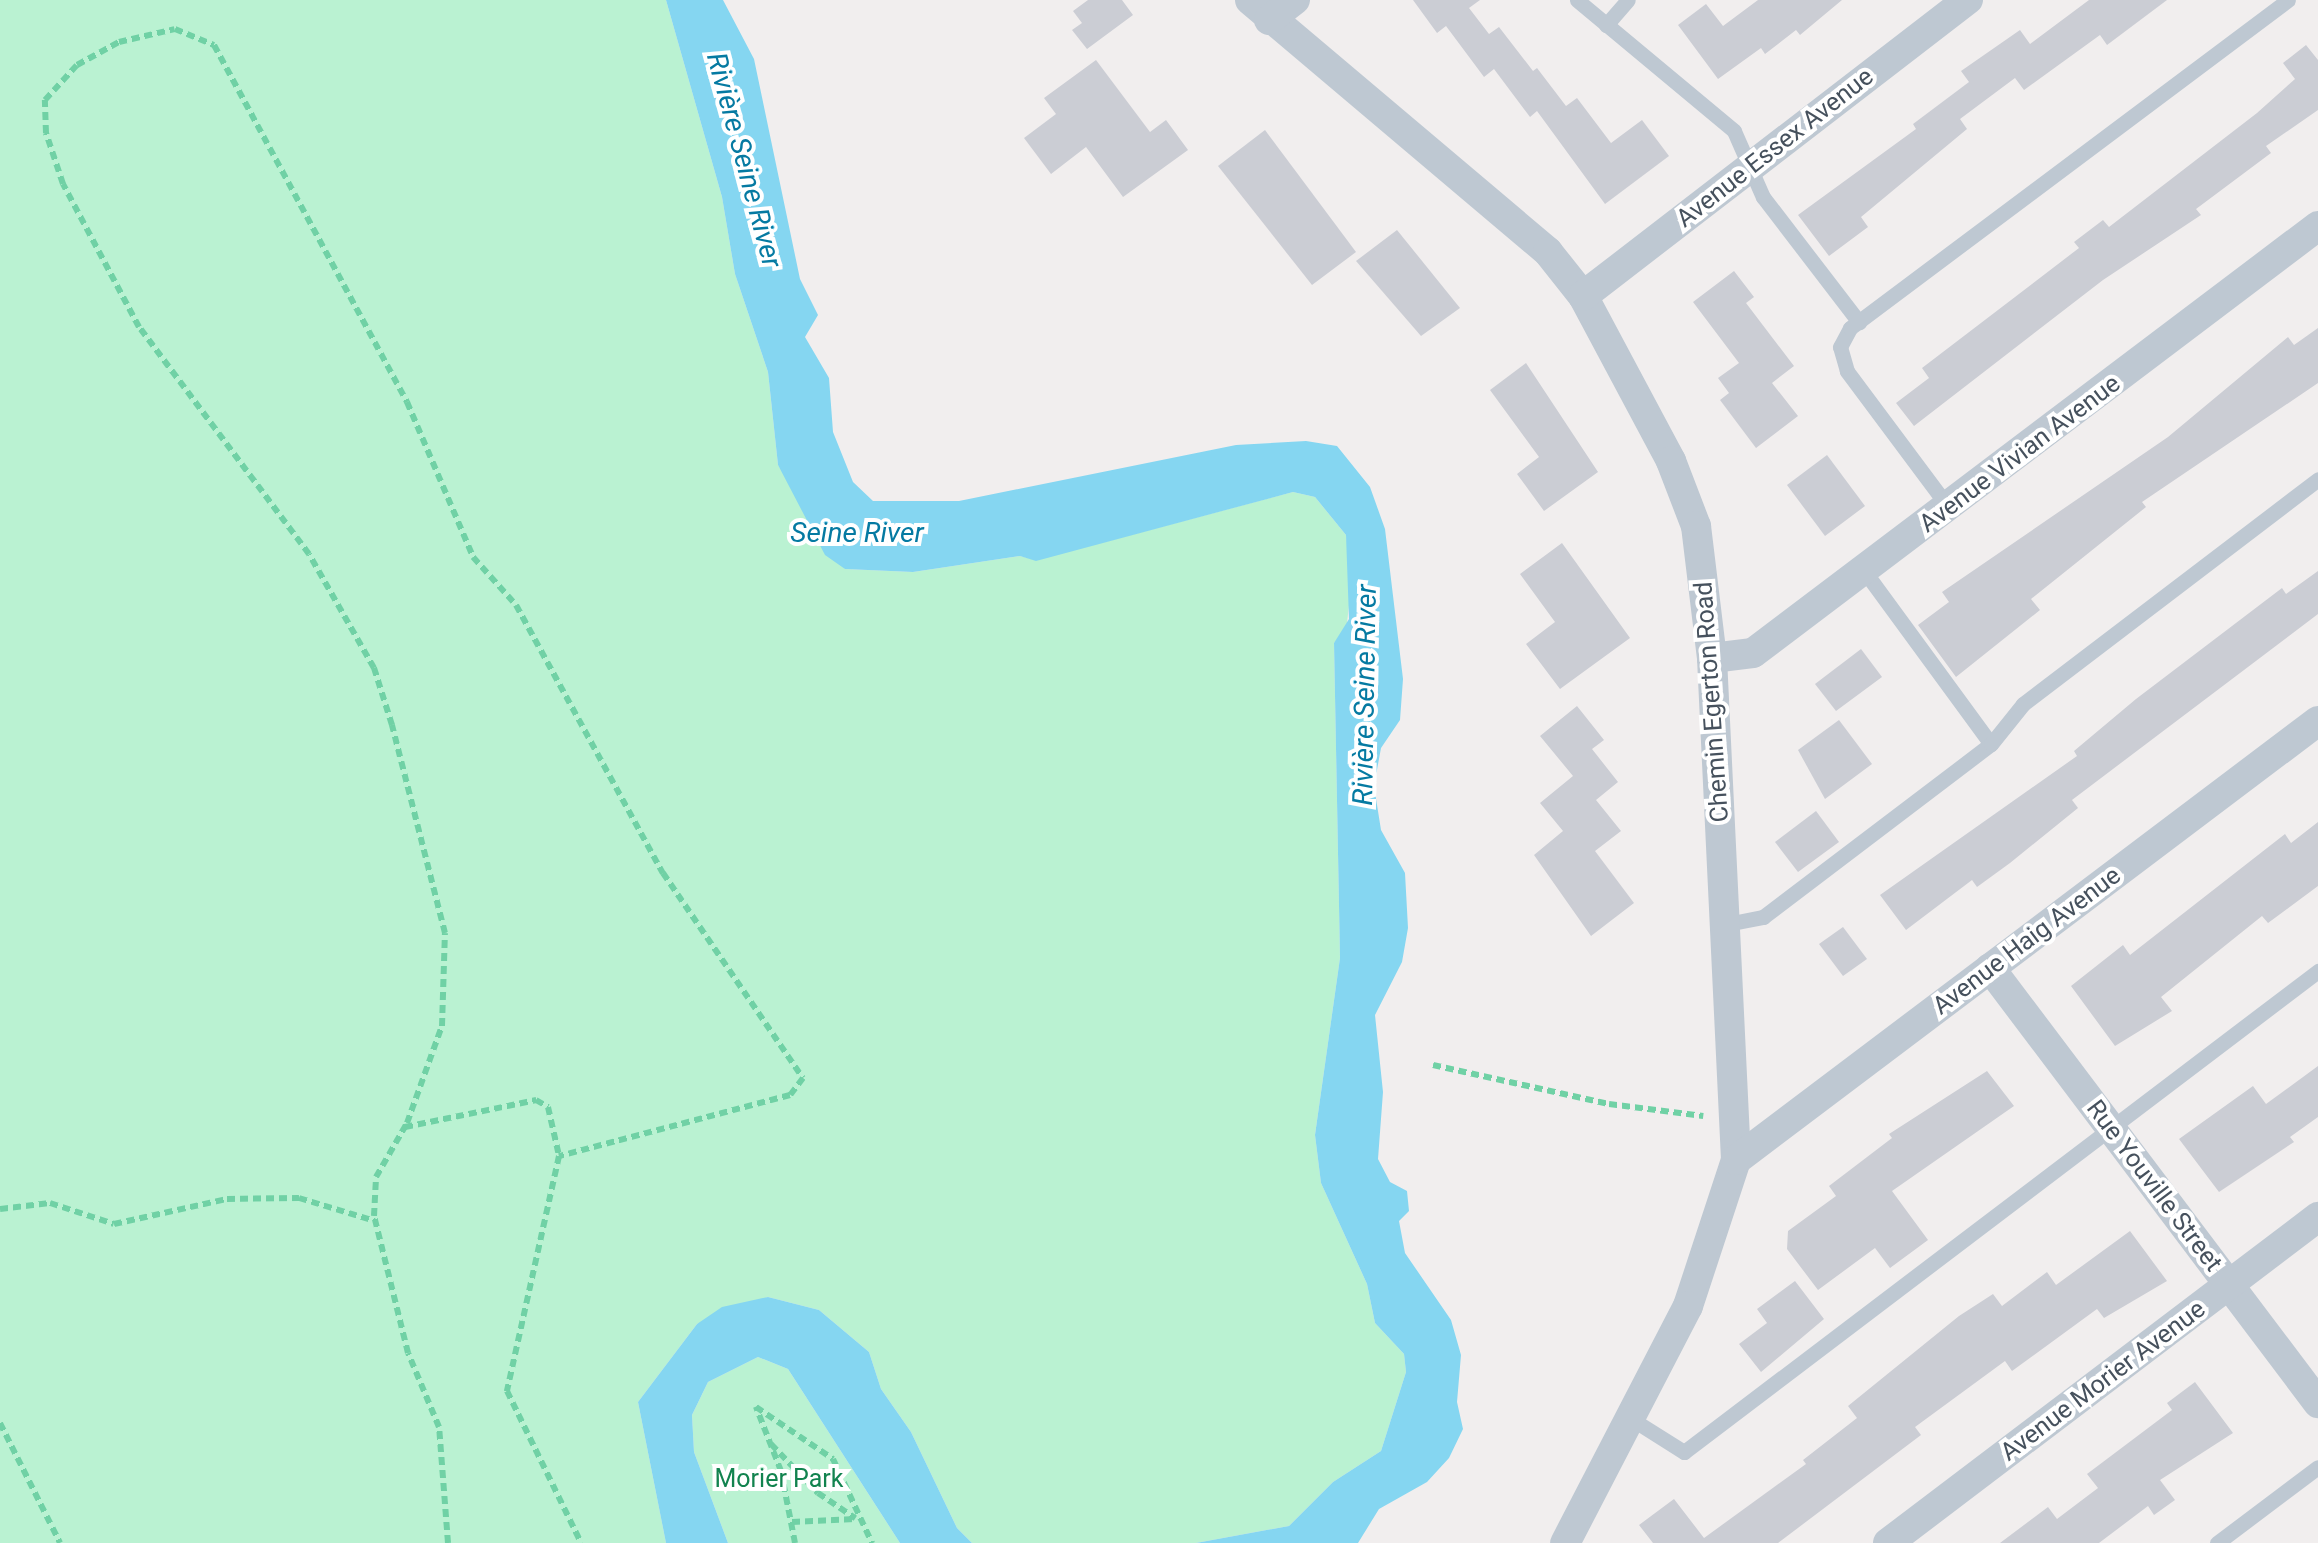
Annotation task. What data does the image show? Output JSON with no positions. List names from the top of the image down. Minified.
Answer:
{"streets":{"street":["Avenue Essex Avenue","Avenue Vivian Avenue","Chemin Egerton Road","Avenue Haig Avenue","Rue Youville Street","Avenue Morier Avenue"]},"crossings":[["Avenue Essex Avenue","Chemin Egerton Road"],["Avenue Vivian Avenue","Chemin Egerton Road"],["Chemin Egerton Road","Avenue Haig Avenue"],["Avenue Haig Avenue","Rue Youville Street"],["Rue Youville Street","Avenue Morier Avenue"]],"water":["Rivière Seine River","Seine River"],"parks":["Morier Park"]}
